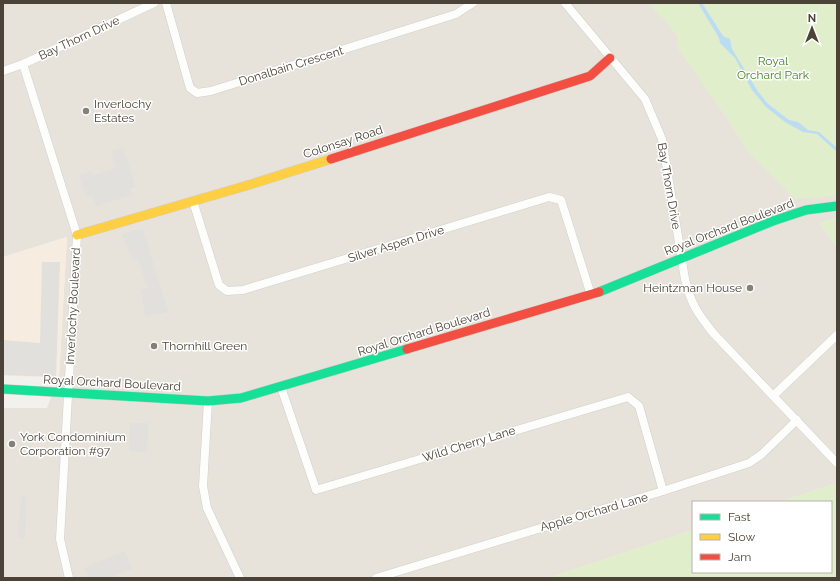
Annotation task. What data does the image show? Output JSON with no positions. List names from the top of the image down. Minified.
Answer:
{"streets":{"street":["Bay Thorn Drive","Donalbain Crescent","Colonsay Road","Royal Orchard Boulevard","Silver Aspen Drive","Inverlochy Boulevard","Wild Cherry Lane","Apple Orchard Lane"]},"crossings":[["Bay Thorn Drive","Colonsay Road"],["Bay Thorn Drive","Royal Orchard Boulevard"],["Bay Thorn Drive","Inverlochy Boulevard"],["Bay Thorn Drive","Apple Orchard Lane"],["Colonsay Road","Silver Aspen Drive"],["Colonsay Road","Inverlochy Boulevard"],["Royal Orchard Boulevard","Silver Aspen Drive"],["Royal Orchard Boulevard","Inverlochy Boulevard"],["Royal Orchard Boulevard","Wild Cherry Lane"],["Wild Cherry Lane","Apple Orchard Lane"]],"parks":["Royal Orchard Park"],"places":["Inverlochy Estates","Heintzman House","Thornhill Green","York Condominium Corporation #97"],"legend":["Fast","Slow","Jam"],"north":"top"}
